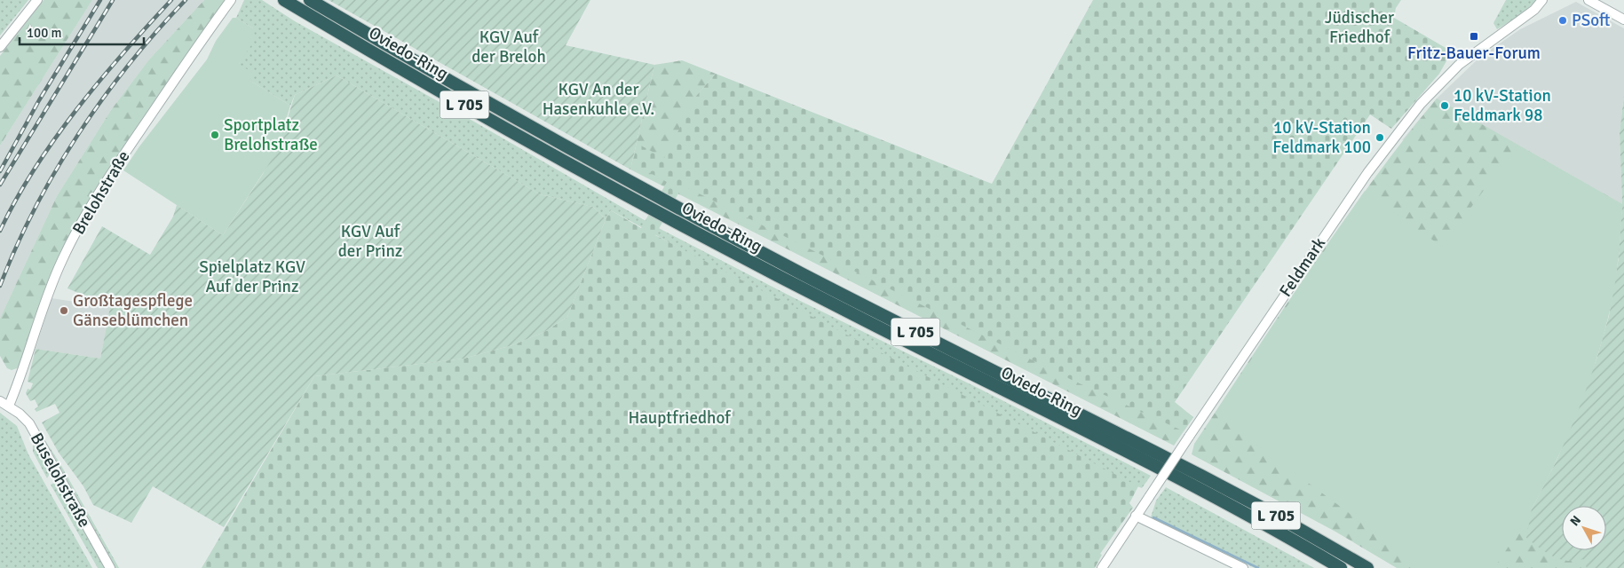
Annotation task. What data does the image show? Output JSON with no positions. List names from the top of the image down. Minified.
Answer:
{"streets":{"highway":["Oviedo-Ring","L 705"],"street":["Brelohstraße","Feldmark","Buselohstraße"]},"crossings":[["Brelohstraße","Buselohstraße"]],"parks":["Jüdischer Friedhof","KGV Auf der Breloh","KGV An der Hasenkuhle e.V.","KGV Auf der Prinz","Spielplatz KGV Auf der Prinz","Hauptfriedhof"],"places":{"other":["PSoft","10 kV-Station Feldmark 98","Sportplatz Brelohstraße","10 kV-Station Feldmark 100","Großtagespflege Gänseblümchen"],"transit":["Fritz-Bauer-Forum"]},"scale_bar":"100 m","north":"top left"}
